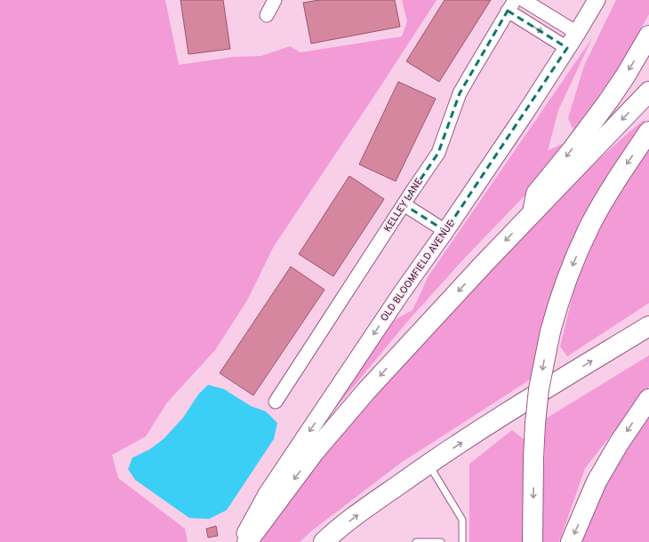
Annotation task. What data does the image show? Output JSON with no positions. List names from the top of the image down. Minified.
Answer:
{"streets":{"street":["KELLEY LANE","OLD BLOOMFIELD AVENUE"]},"one_way":["OLD BLOOMFIELD AVENUE"]}
